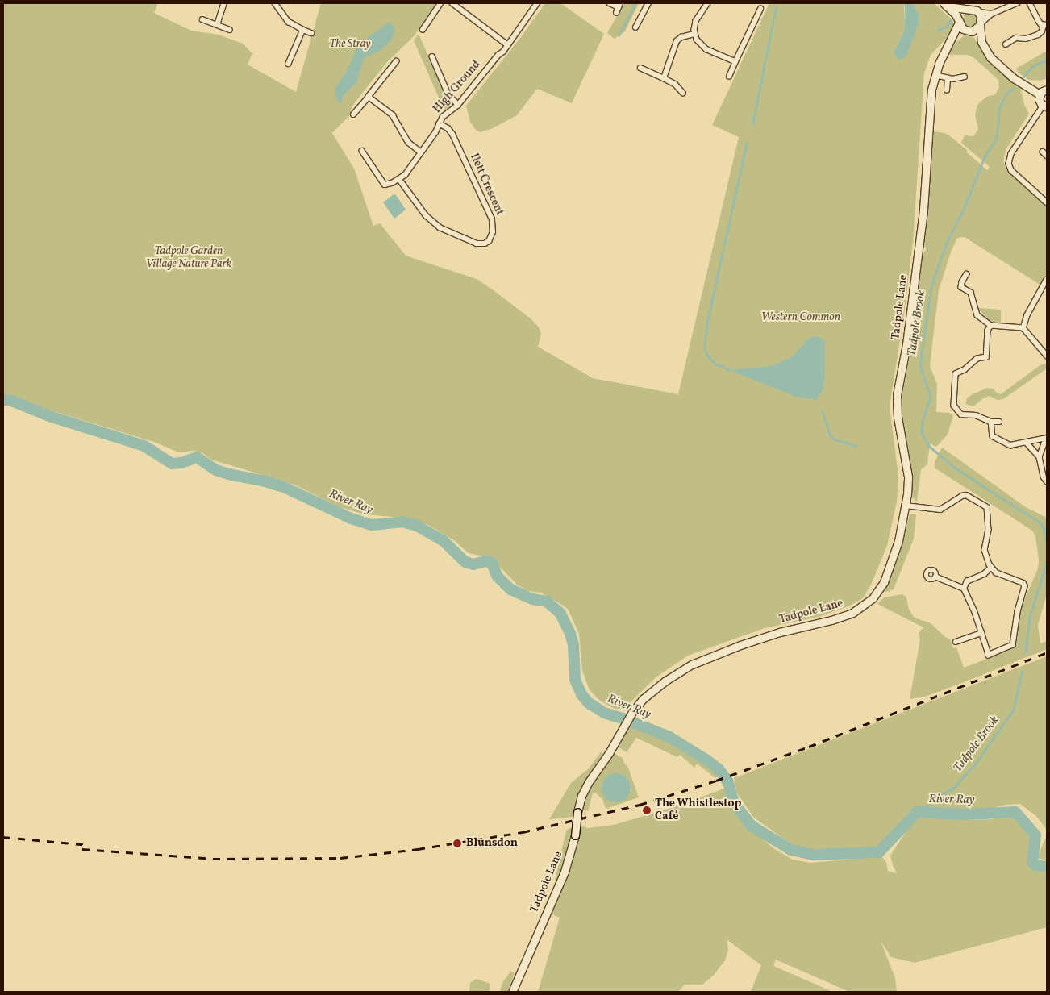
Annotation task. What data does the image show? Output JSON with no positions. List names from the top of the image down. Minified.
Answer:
{"streets":{"street":["High Ground","Ilett Crescent","Tadpole Lane"]},"crossings":[["High Ground","Ilett Crescent"]],"water":["Tadpole Brook","River Ray"],"parks":["The Stray","Tadpole Garden Village Nature Park","Western Common"],"places":["The Whistlestop Café","Blunsdon"]}
